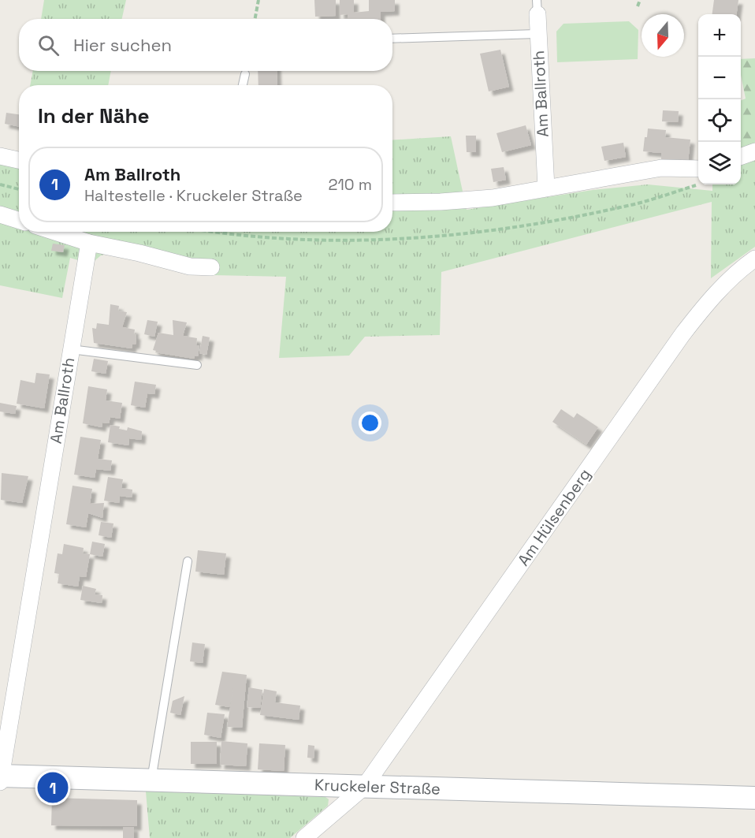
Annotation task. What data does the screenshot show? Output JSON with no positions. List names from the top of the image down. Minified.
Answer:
{"streets":{"street":["Am Ballroth","Am Hülsenberg","Kruckeler Straße"]},"crossings":[["Am Ballroth","Kruckeler Straße"],["Am Hülsenberg","Kruckeler Straße"]],"north":"bottom","page":{"map_buttons":["+","−"],"search":"Hier suchen","heading":"In der Nähe","list":[{"mark":"1","name":"Am Ballroth","note":"Haltestelle · Kruckeler Straße","value":"210 m"}],"pins":"1"}}
